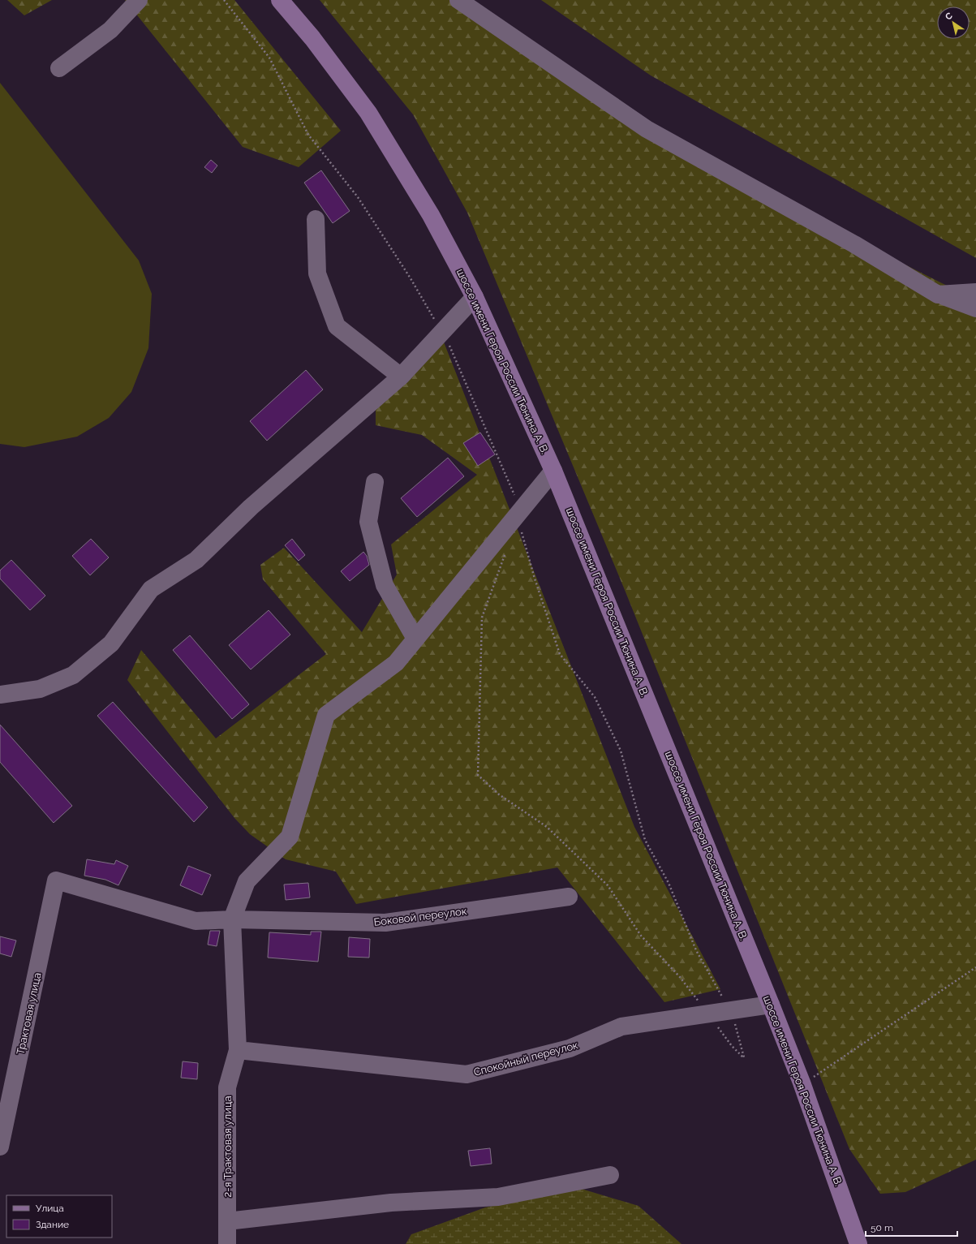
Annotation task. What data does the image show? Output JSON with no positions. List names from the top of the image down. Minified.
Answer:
{"streets":{"main road":["шоссе имени Героя России Тюнина А. В."],"street":["Боковой переулок","Трактовая улица","Спокойный переулок","2-я Трактовая улица"]},"crossings":[["шоссе имени Героя России Тюнина А. В.","Спокойный переулок"],["Боковой переулок","Трактовая улица"],["Боковой переулок","2-я Трактовая улица"],["Спокойный переулок","2-я Трактовая улица"]],"legend":["Улица","Здание"],"scale_bar":"50 m","north":"top left"}
